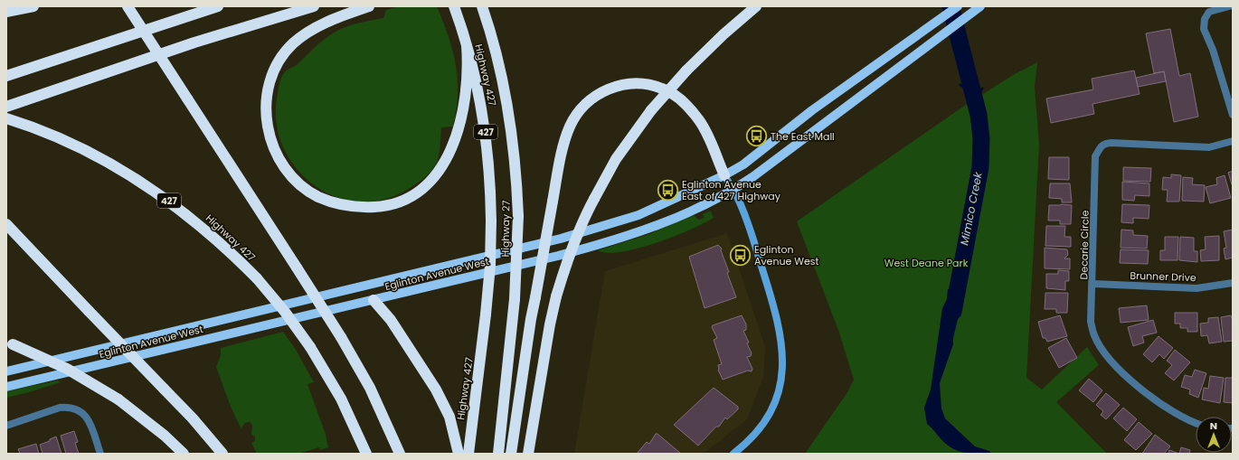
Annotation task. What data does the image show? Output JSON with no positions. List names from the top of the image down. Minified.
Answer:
{"streets":{"highway":["Highway 427","427","Highway 27"],"main road":["Eglinton Avenue West"],"street":["Decarie Circle","Brunner Drive"]},"crossings":[["Decarie Circle","Brunner Drive"]],"water":["Mimico Creek"],"parks":["West Deane Park"],"places":{"bus stop":["The East Mall","Eglinton Avenue East of 427 Highway","Eglinton Avenue West"]},"north":"top"}
